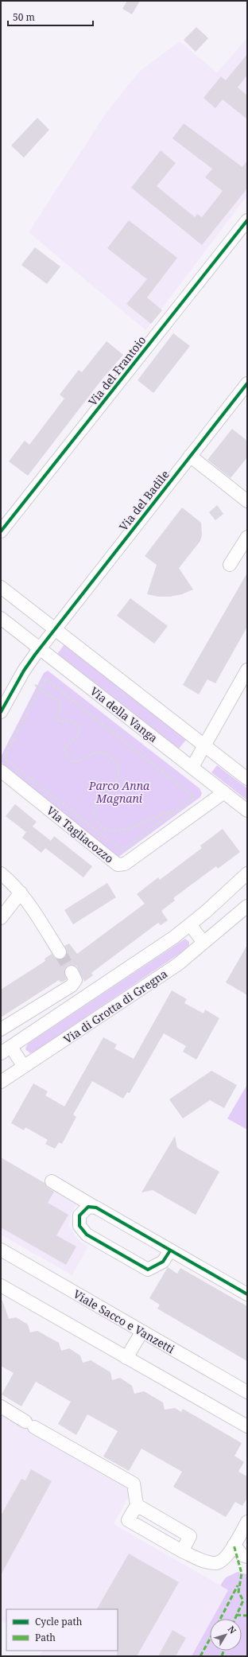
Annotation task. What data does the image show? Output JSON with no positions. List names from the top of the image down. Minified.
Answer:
{"streets":{"street":["Via del Frantoio","Via del Badile","Via della Vanga","Via Tagliacozzo","Via di Grotta di Gregna","Viale Sacco e Vanzetti"]},"crossings":[["Via del Badile","Via della Vanga"],["Via della Vanga","Via Tagliacozzo"]],"parks":["Parco Anna Magnani"],"legend":["Cycle path","Path"],"scale_bar":"50 m","north":"top right"}
